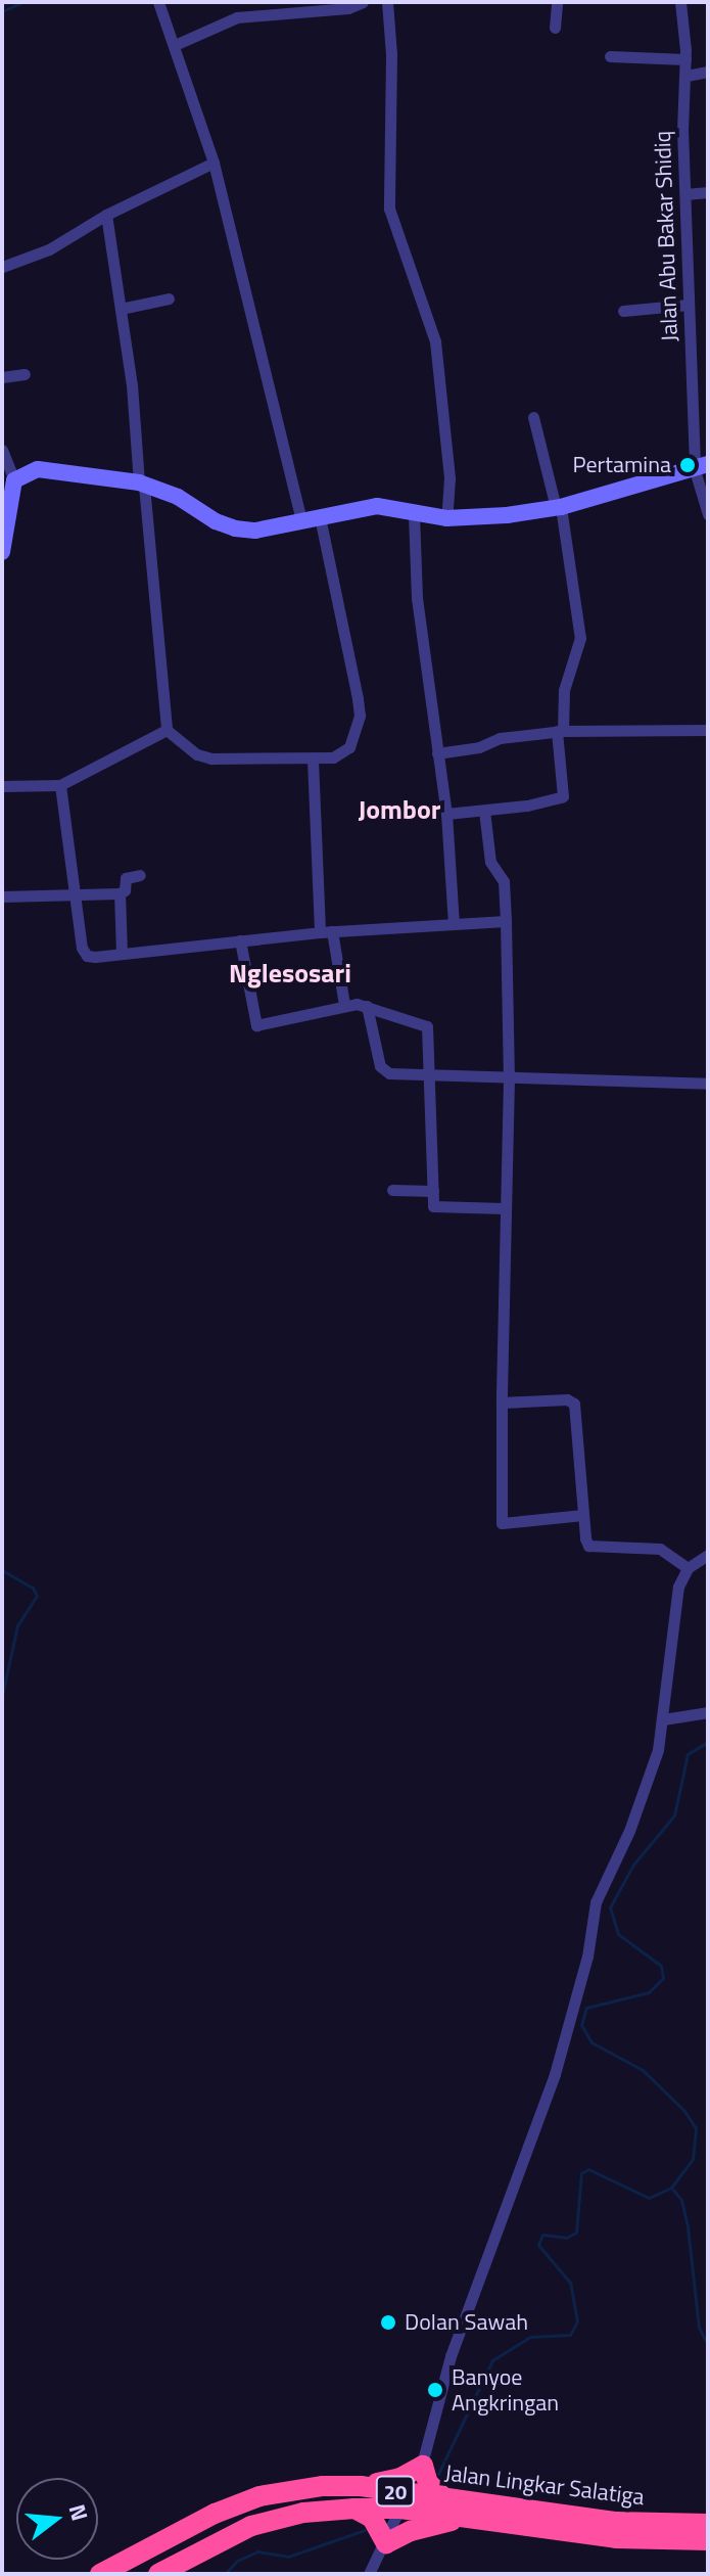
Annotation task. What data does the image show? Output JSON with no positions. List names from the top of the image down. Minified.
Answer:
{"streets":{"highway":["Jalan Lingkar Salatiga","20"],"street":["Jalan Abu Bakar Shidiq"]},"districts":["Jombor","Nglesosari"],"places":["Pertamina","Dolan Sawah","Banyoe Angkringan"],"north":"right"}
